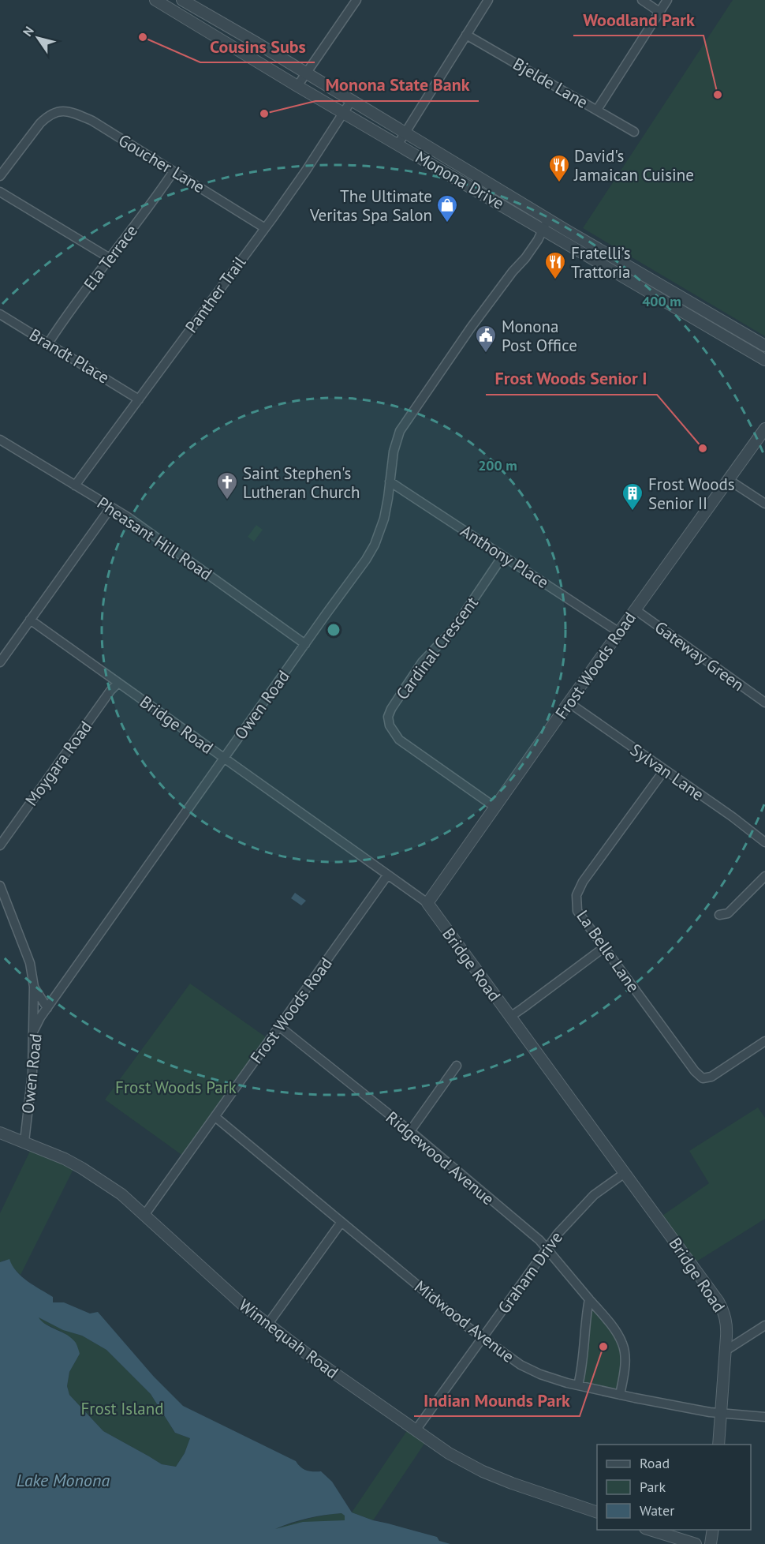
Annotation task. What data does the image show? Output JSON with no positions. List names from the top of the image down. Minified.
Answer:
{"streets":{"street":["Bjelde Lane","Goucher Lane","Monona Drive","Ela Terrace","Panther Trail","Brandt Place","Pheasant Hill Road","Anthony Place","Cardinal Crescent","Gateway Green","Frost Woods Road","Owen Road","Bridge Road","Moygara Road","Sylvan Lane","La Belle Lane","Ridgewood Avenue","Graham Drive","Midwood Avenue","Winnequah Road"]},"crossings":[["Goucher Lane","Ela Terrace"],["Goucher Lane","Panther Trail"],["Monona Drive","Panther Trail"],["Monona Drive","Owen Road"],["Ela Terrace","Brandt Place"],["Panther Trail","Brandt Place"],["Panther Trail","Pheasant Hill Road"],["Pheasant Hill Road","Owen Road"],["Anthony Place","Cardinal Crescent"],["Anthony Place","Frost Woods Road"],["Anthony Place","Owen Road"],["Cardinal Crescent","Frost Woods Road"],["Gateway Green","Frost Woods Road"],["Frost Woods Road","Bridge Road"],["Frost Woods Road","Sylvan Lane"],["Frost Woods Road","Ridgewood Avenue"],["Frost Woods Road","Midwood Avenue"],["Frost Woods Road","Winnequah Road"],["Owen Road","Bridge Road"],["Owen Road","Winnequah Road"],["Bridge Road","Moygara Road"],["Bridge Road","Graham Drive"],["Bridge Road","Midwood Avenue"],["Sylvan Lane","La Belle Lane"],["Ridgewood Avenue","Graham Drive"],["Ridgewood Avenue","Midwood Avenue"],["Graham Drive","Midwood Avenue"],["Graham Drive","Winnequah Road"]],"water":["Lake Monona"],"parks":["Frost Woods Park","Frost Island"],"places":{"other":["Cousins Subs","Woodland Park","Monona State Bank","Frost Woods Senior I","Indian Mounds Park"],"restaurant":["David's Jamaican Cuisine","Fratelli’s Trattoria"],"shop":["The Ultimate Veritas Spa Salon"],"public building":["Monona Post Office"],"church":["Saint Stephen's Lutheran Church"],"building":["Frost Woods Senior II"]},"legend":["Road","Park","Water"],"north":"top left","rings":["400 m","200 m"]}
